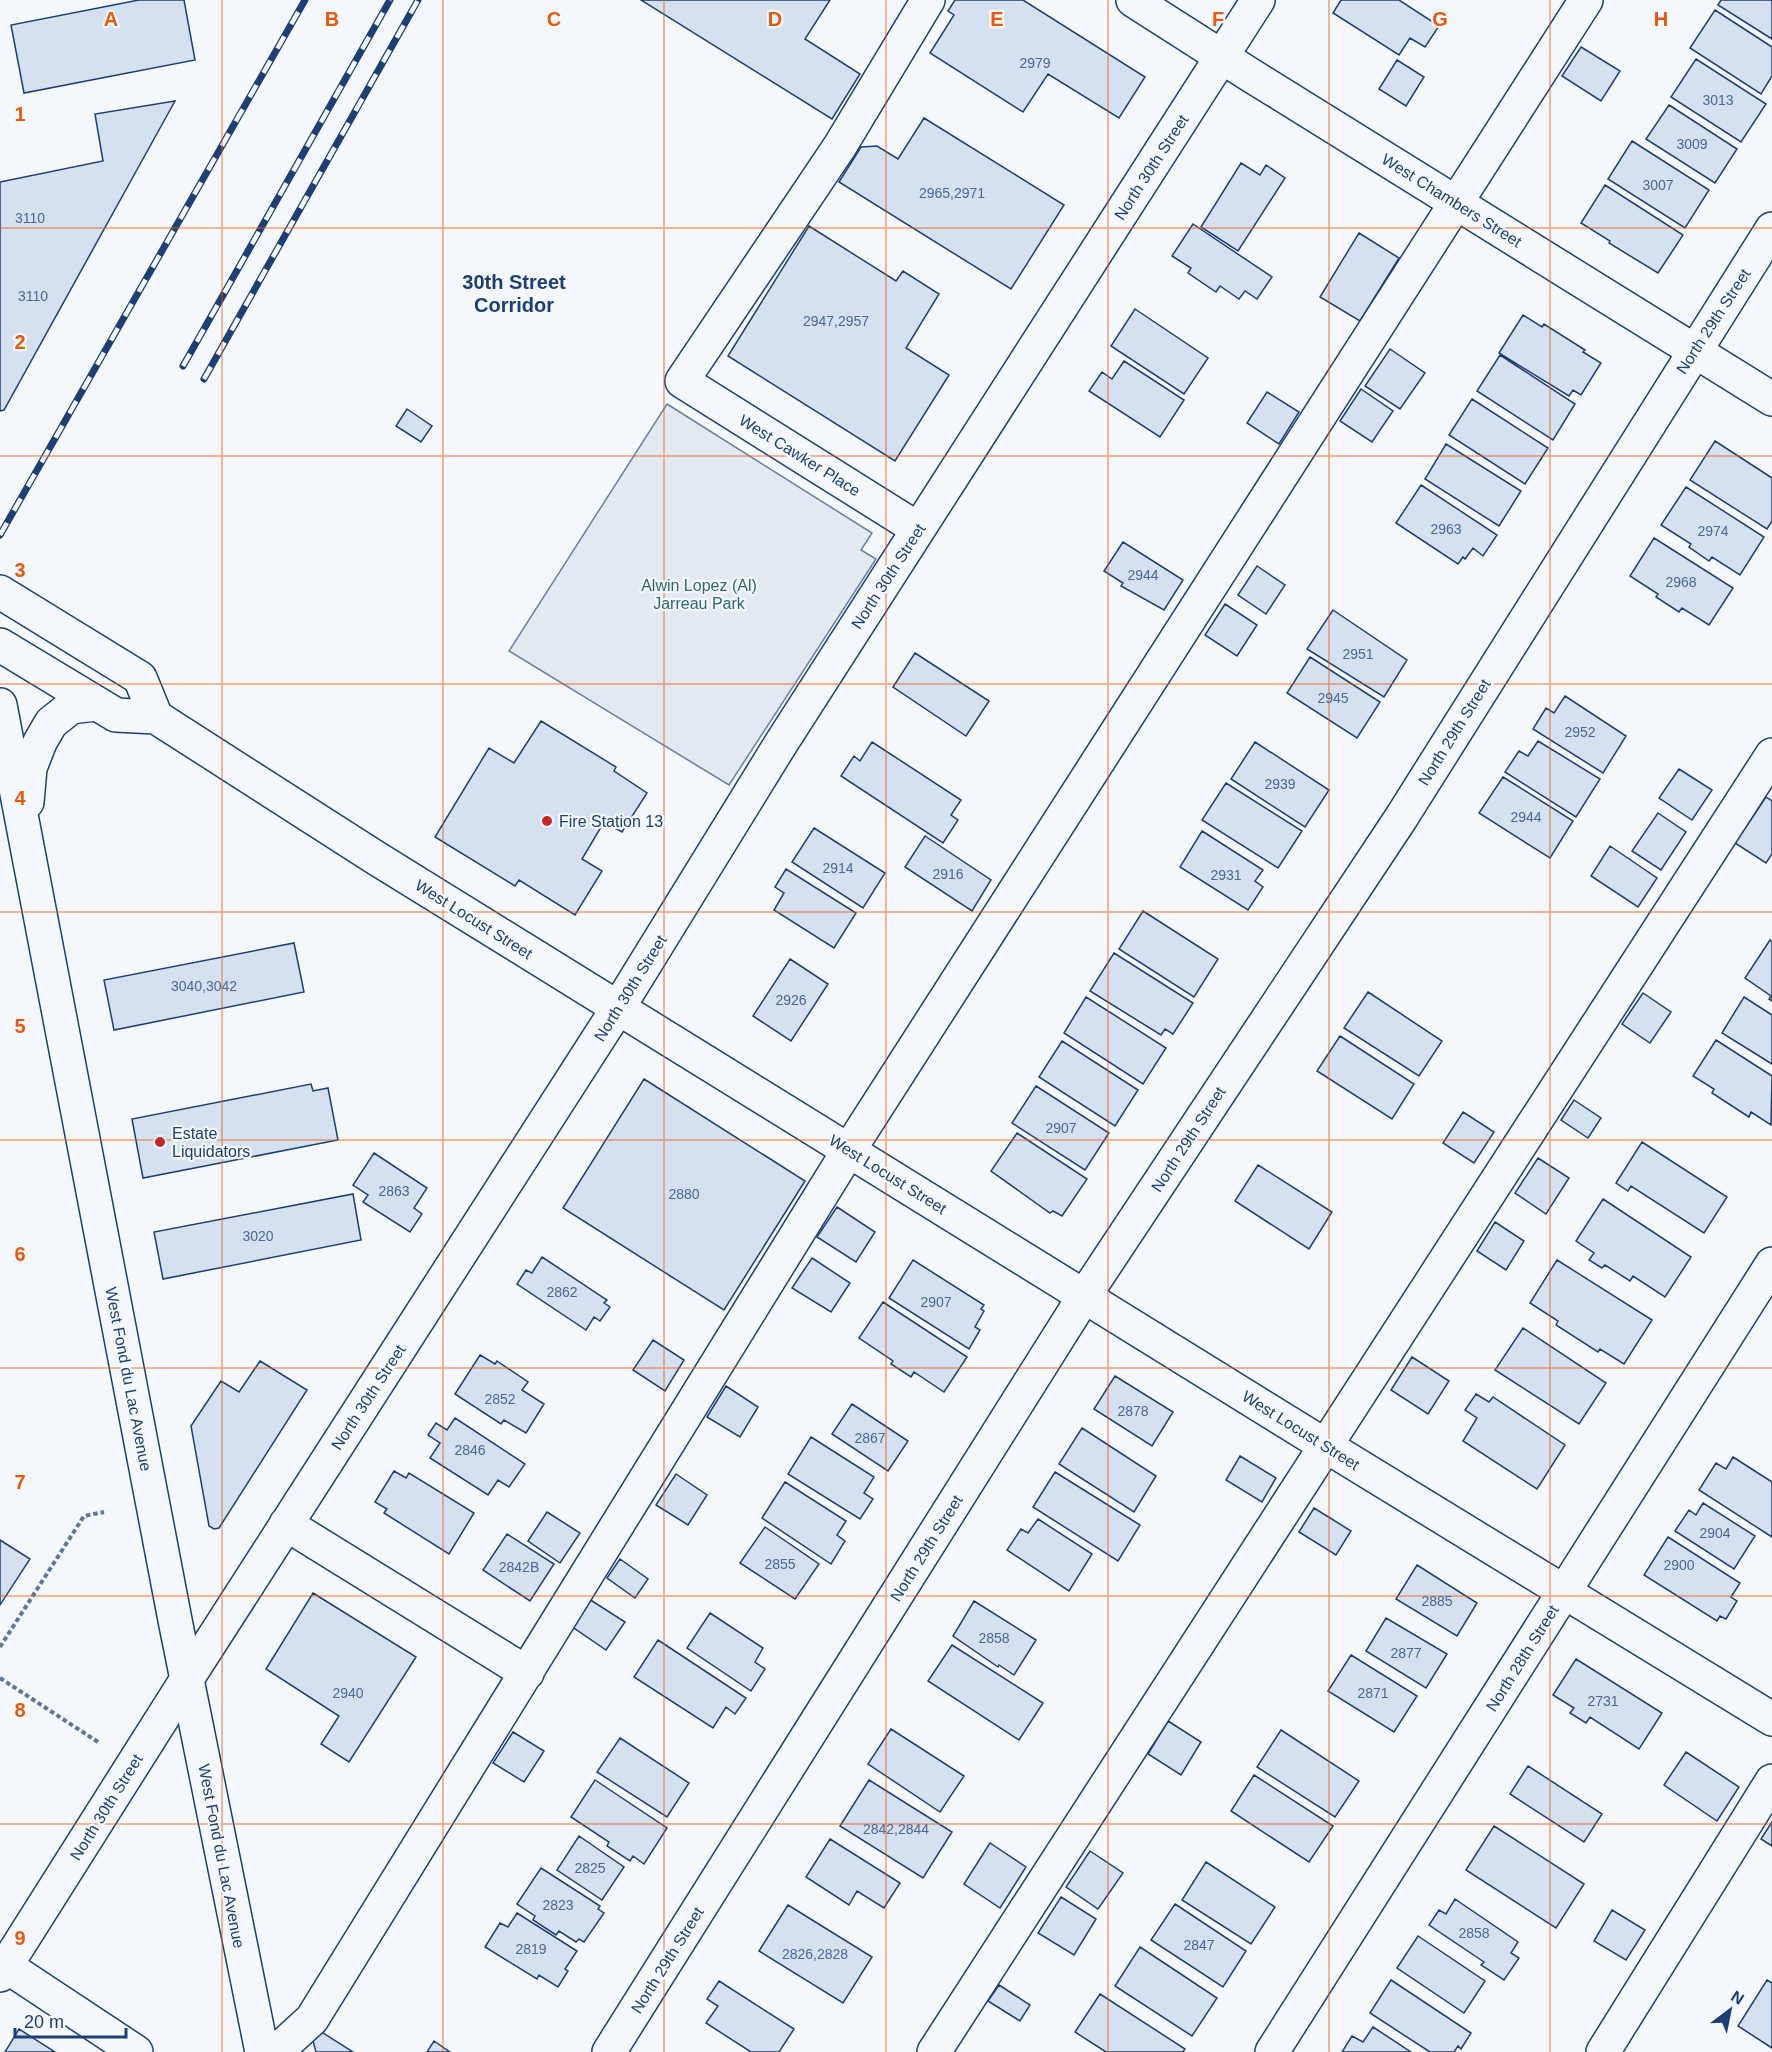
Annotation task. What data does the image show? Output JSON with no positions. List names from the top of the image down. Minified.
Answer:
{"streets":{"street":["North 30th Street","West Chambers Street","North 29th Street","West Cawker Place","West Locust Street","West Fond du Lac Avenue","North 28th Street"]},"crossings":[["North 30th Street","West Chambers Street"],["North 30th Street","West Cawker Place"],["North 30th Street","West Locust Street"],["North 30th Street","West Fond du Lac Avenue"],["West Chambers Street","North 29th Street"],["North 29th Street","West Locust Street"],["West Locust Street","North 28th Street"]],"districts":["30th Street Corridor"],"parks":["Alwin Lopez (Al) Jarreau Park"],"places":["Fire Station 13","Estate Liquidators"],"house_numbers":["2979","3013","3009","3007","2965,2971","3110","3110","2947,2957","2963","2974","2944","2968","2951","2945","2952","2939","2944","2914","2916","2931","3040,3042","2926","2907","2863","2880","3020","2862","2907","2852","2878","2867","2846","2904","2855","2900","2842B","2885","2858","2877","2940","2871","2731","2842,2844","2825","2823","2858","2847","2819","2826,2828"],"scale_bar":"20 m","north":"top right","grid":{"columns":["A","B","C","D","E","F","G","H"],"rows":["1","2","3","4","5","6","7","8","9"]}}
